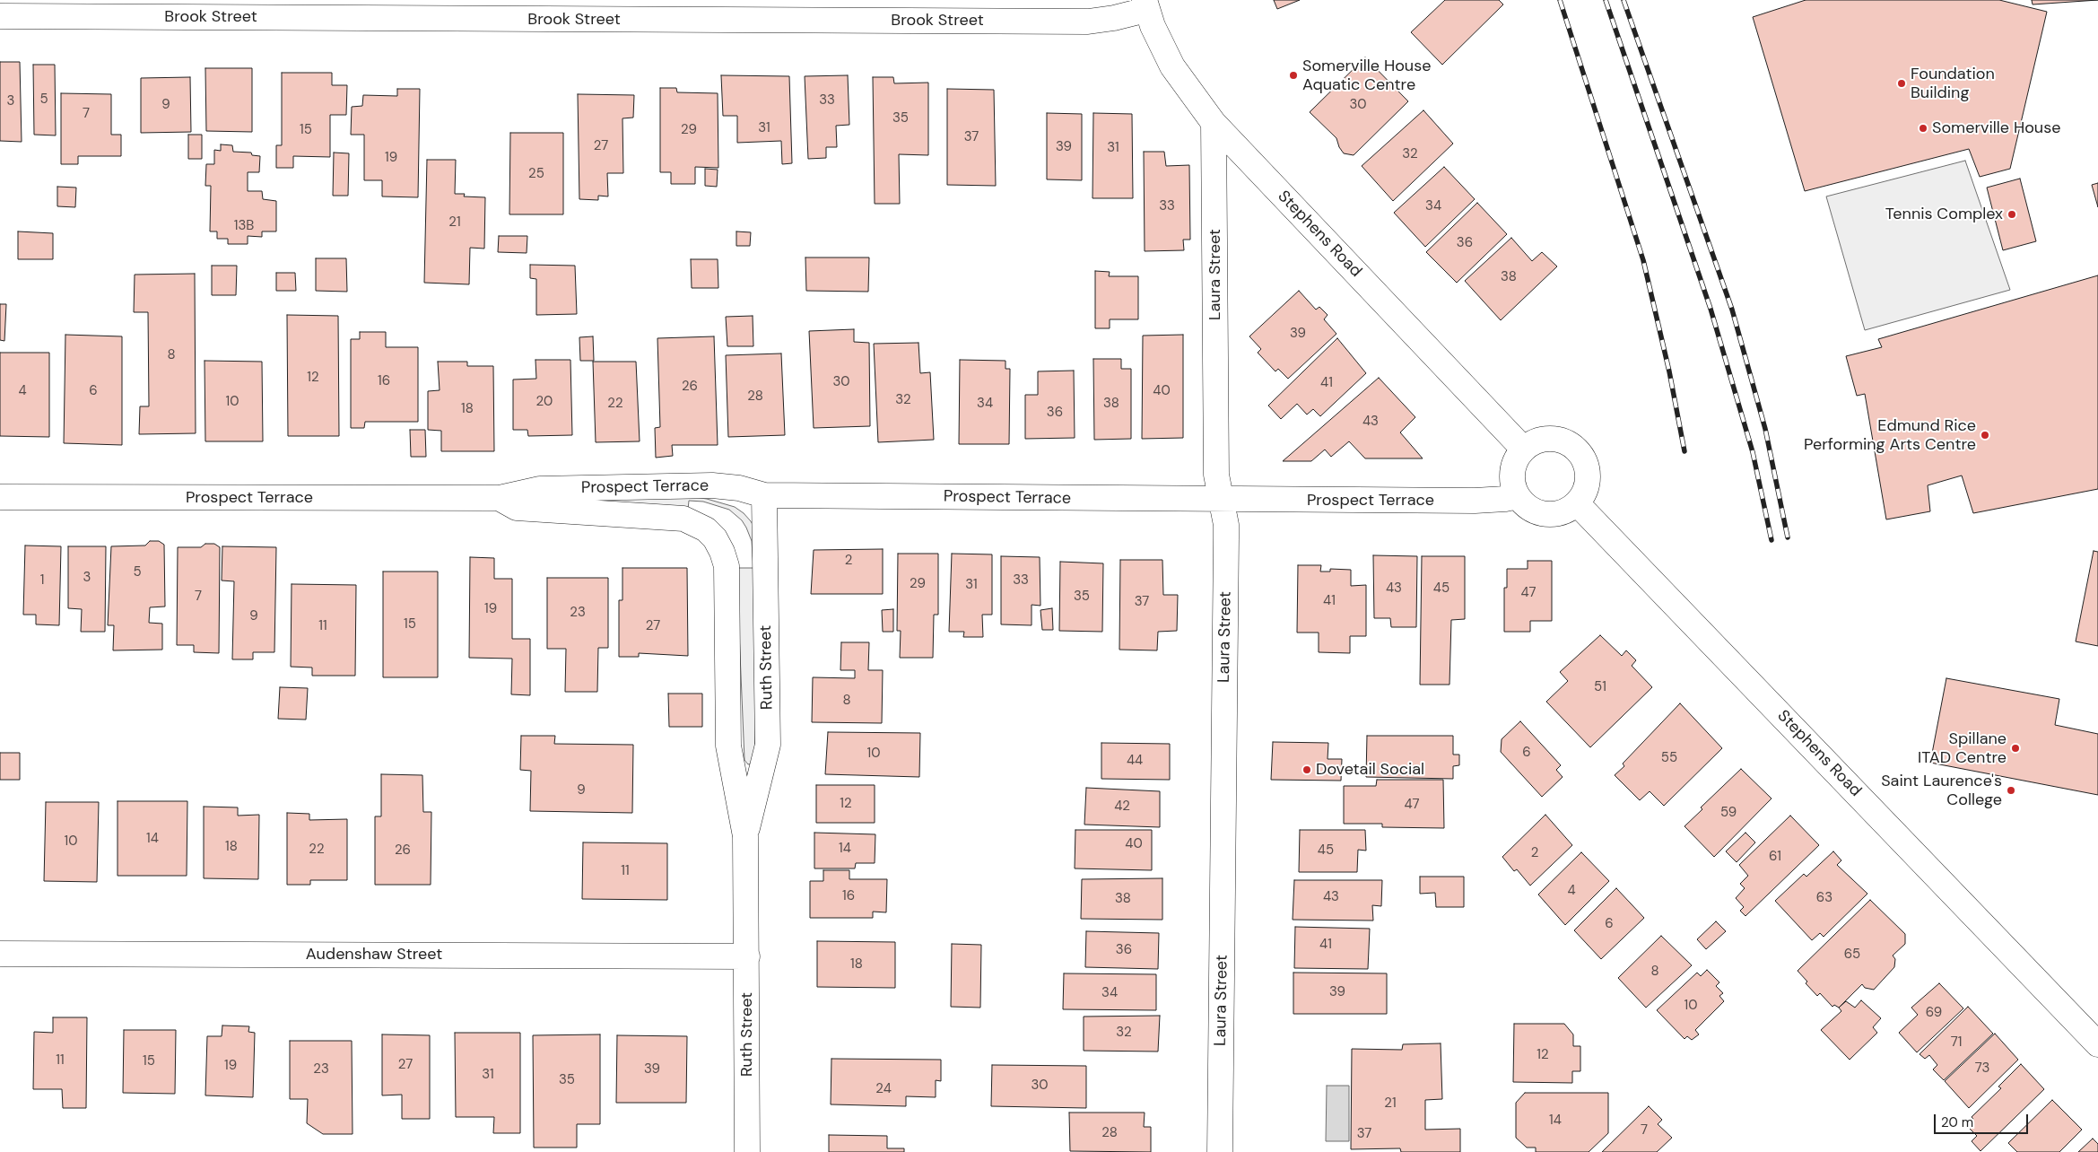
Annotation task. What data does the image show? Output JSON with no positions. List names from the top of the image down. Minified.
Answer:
{"streets":{"street":["Brook Street","Stephens Road","Laura Street","Prospect Terrace","Ruth Street","Audenshaw Street"]},"crossings":[["Brook Street","Stephens Road"],["Stephens Road","Laura Street"],["Stephens Road","Prospect Terrace"],["Laura Street","Prospect Terrace"],["Prospect Terrace","Ruth Street"],["Ruth Street","Audenshaw Street"]],"places":["Somerville House Aquatic Centre","Foundation Building","Somerville House","Tennis Complex","Edmund Rice Performing Arts Centre","Spillane ITAD Centre","Dovetail Social","Saint Laurence's College"],"house_numbers":["5","33","3","9","30","7","35","31","15","29","37","27","39","31","32","19","25","33","34","21","13B","36","38","39","8","12","16","30","41","26","4","6","40","28","32","10","20","22","34","38","18","36","43","2","5","3","1","33","29","31","43","45","47","7","35","41","37","19","23","9","15","11","27","51","8","6","10","55","44","9","12","47","42","59","14","10","40","18","14","22","26","45","2","61","11","4","16","43","63","38","6","41","36","65","18","8","39","34","10","69","32","71","12","11","15","27","19","73","23","39","31","35","30","24","21","14","7","28","37"],"scale_bar":"20 m"}
